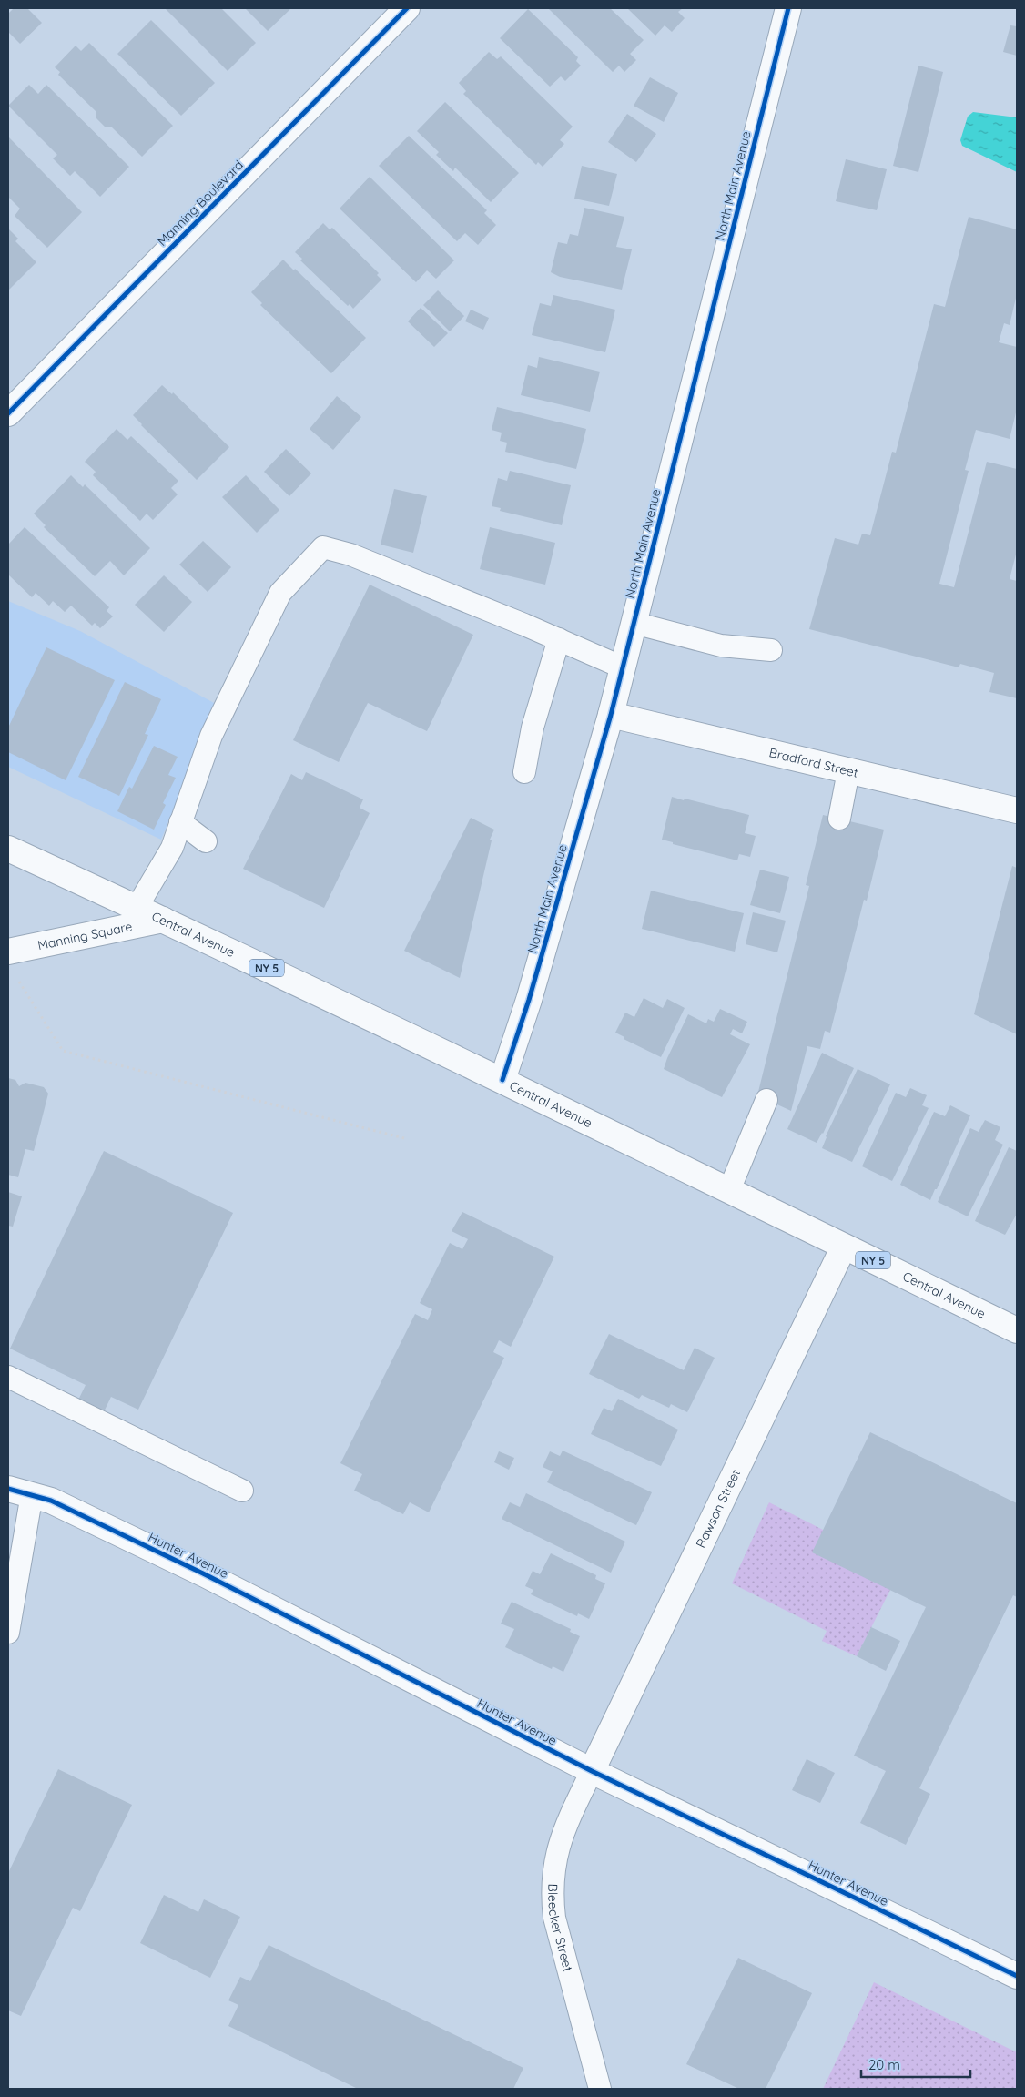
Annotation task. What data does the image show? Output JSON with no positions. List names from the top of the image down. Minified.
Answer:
{"streets":{"street":["North Main Avenue","Manning Boulevard","Bradford Street","Central Avenue","Manning Square","NY 5","Rawson Street","Hunter Avenue"],"lane":["Bleecker Street"]},"crossings":[["North Main Avenue","Bradford Street"],["North Main Avenue","Central Avenue"],["Central Avenue","Manning Square"],["Central Avenue","Rawson Street"],["Rawson Street","Hunter Avenue"],["Rawson Street","Bleecker Street"],["Hunter Avenue","Bleecker Street"]],"scale_bar":"20 m"}
